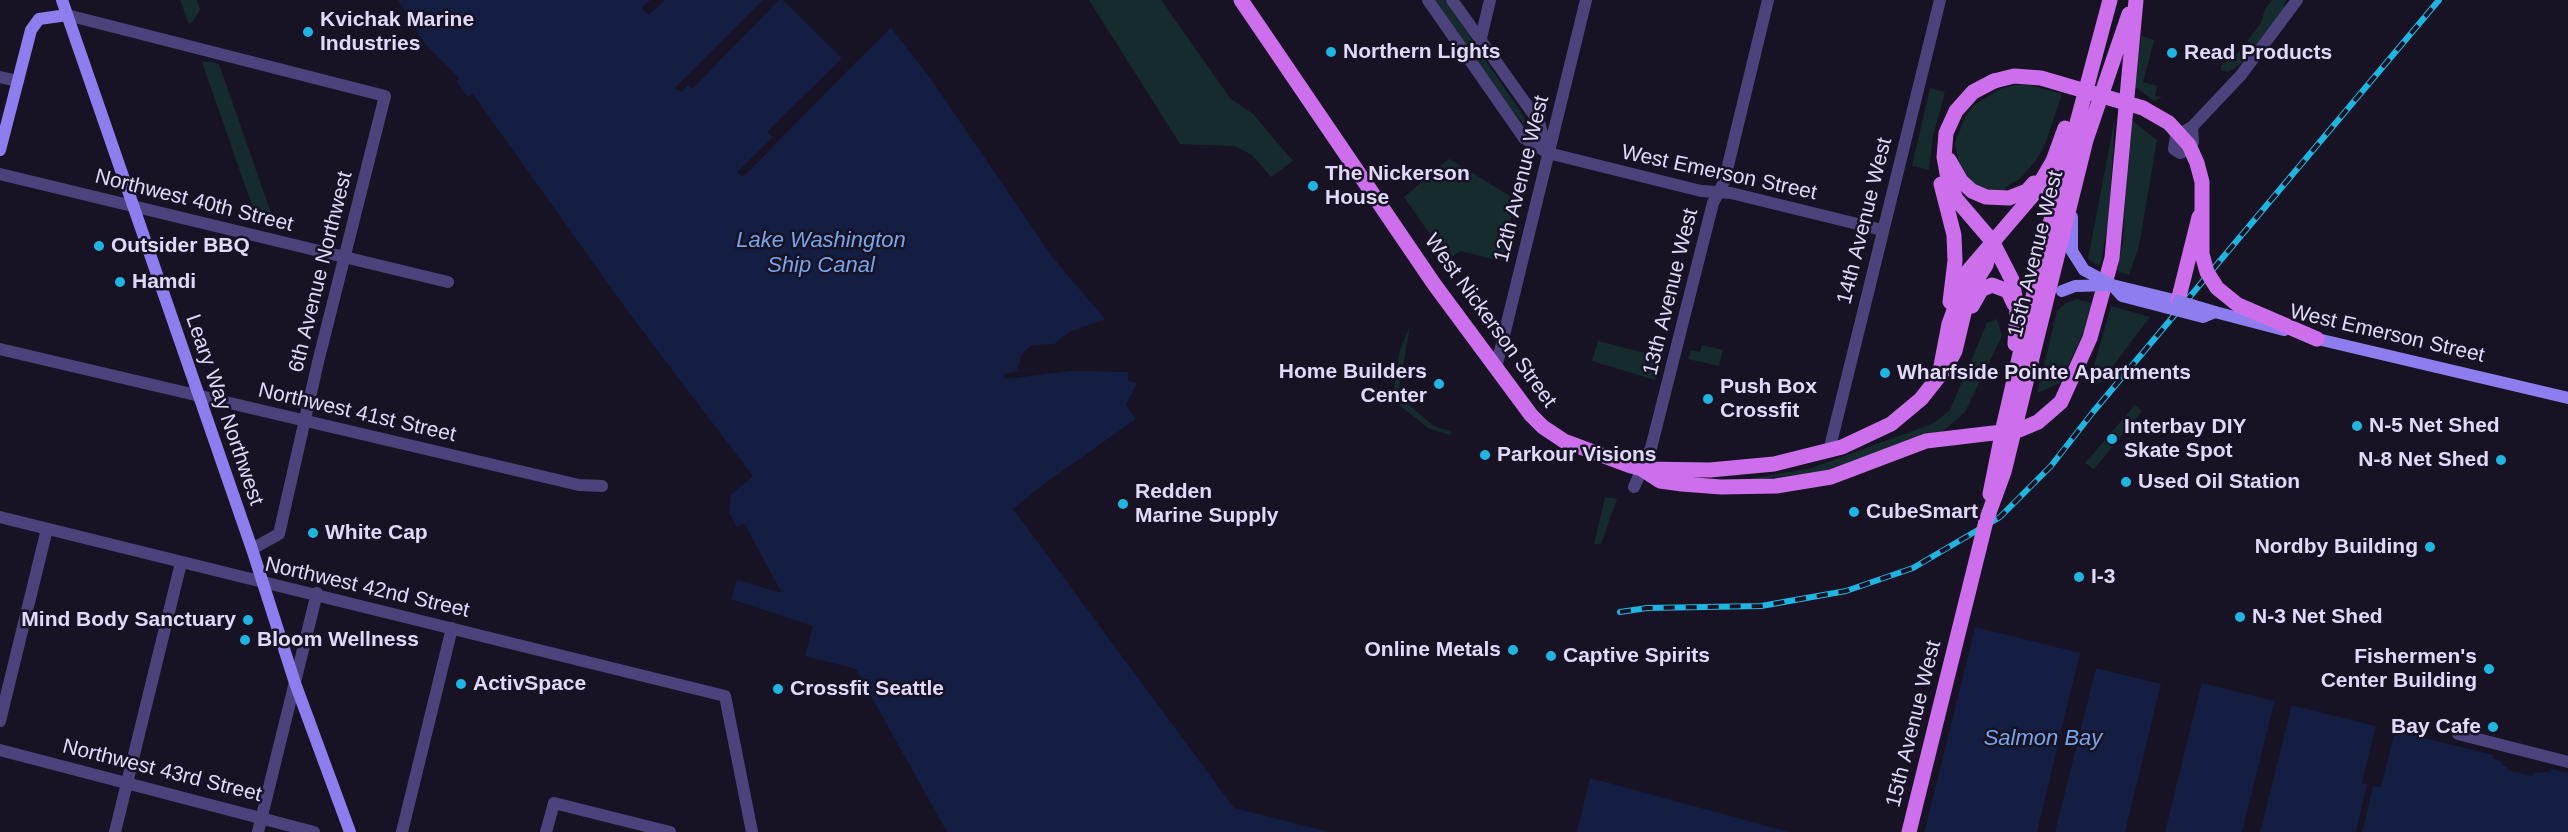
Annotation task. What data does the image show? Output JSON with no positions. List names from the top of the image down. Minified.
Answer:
{"streets":{"main road":["West Emerson Street","15th Avenue West","West Nickerson Street","Leary Way Northwest"],"street":["12th Avenue West","Northwest 40th Street","14th Avenue West","6th Avenue Northwest","13th Avenue West","Northwest 41st Street","Northwest 42nd Street","Northwest 43rd Street"]},"crossings":[["West Emerson Street","12th Avenue West"],["West Emerson Street","14th Avenue West"],["West Emerson Street","15th Avenue West"],["West Emerson Street","13th Avenue West"],["12th Avenue West","West Nickerson Street"],["Northwest 40th Street","6th Avenue Northwest"],["Northwest 40th Street","Leary Way Northwest"],["14th Avenue West","West Nickerson Street"],["6th Avenue Northwest","Leary Way Northwest"],["6th Avenue Northwest","Northwest 41st Street"],["13th Avenue West","West Nickerson Street"],["Leary Way Northwest","Northwest 41st Street"],["Leary Way Northwest","Northwest 42nd Street"]],"water":["Lake Washington Ship Canal","Salmon Bay"],"places":["Kvichak Marine Industries","Northern Lights","Read Products","The Nickerson House","Outsider BBQ","Hamdi","Wharfside Pointe Apartments","Home Builders Center","Push Box Crossfit","N-5 Net Shed","Interbay DIY Skate Spot","Parkour Visions","N-8 Net Shed","Used Oil Station","Redden Marine Supply","CubeSmart","White Cap","Nordby Building","I-3","N-3 Net Shed","Mind Body Sanctuary","Bloom Wellness","Online Metals","Captive Spirits","Fishermen's Center Building","ActivSpace","Crossfit Seattle","Bay Cafe"]}
